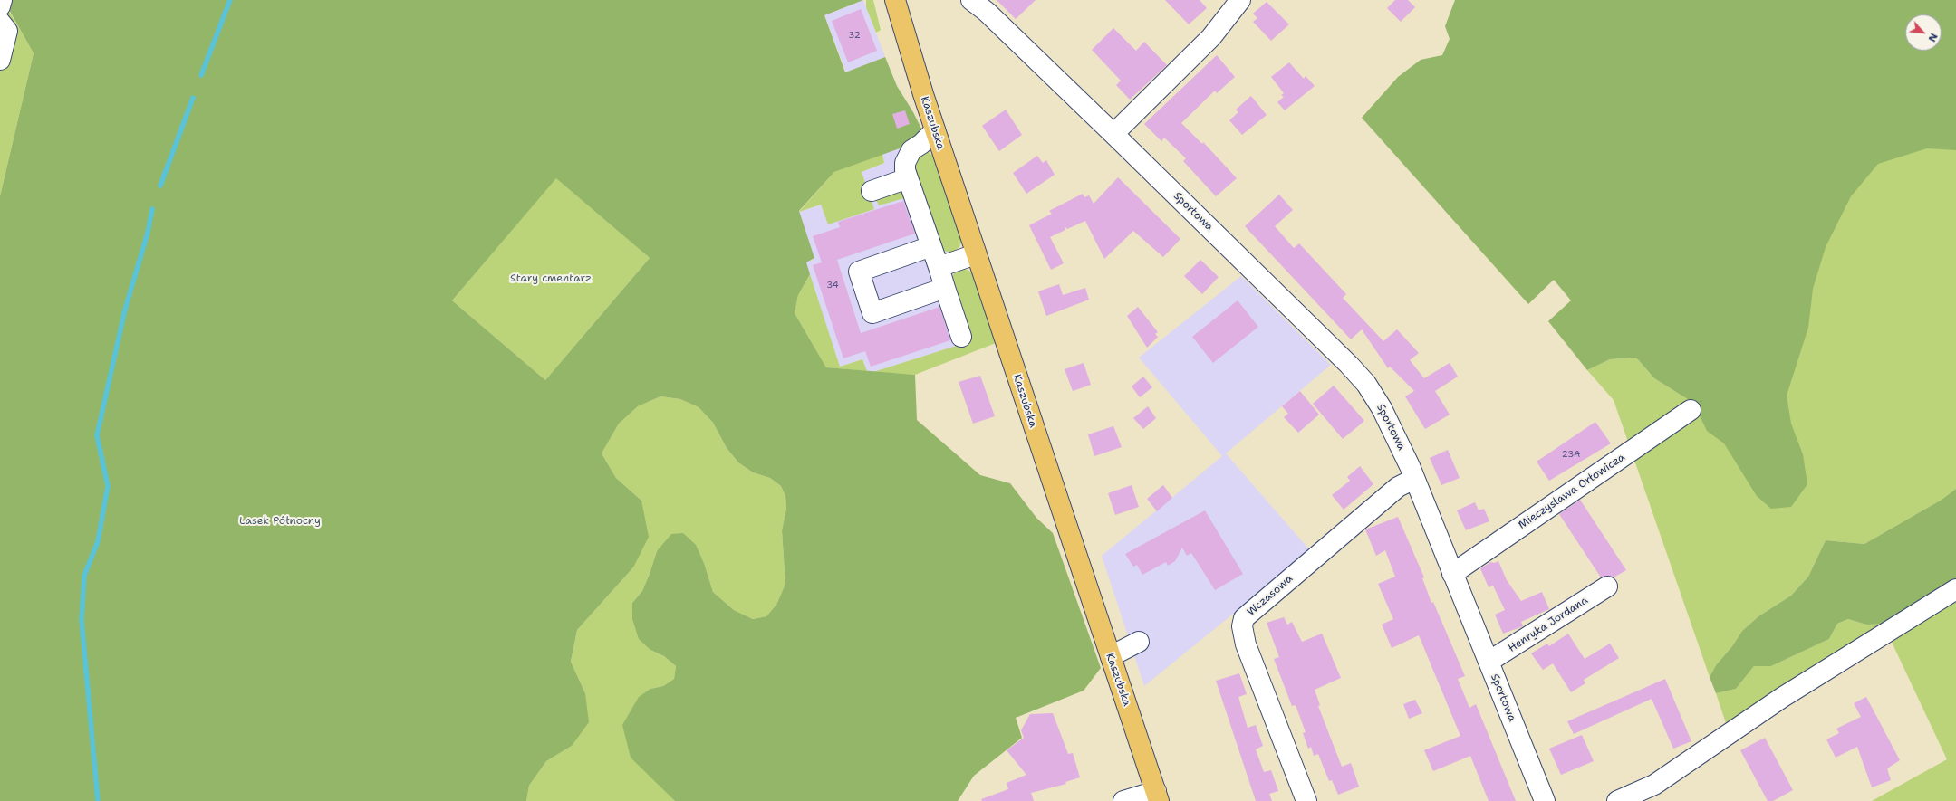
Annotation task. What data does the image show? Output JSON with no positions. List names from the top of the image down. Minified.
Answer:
{"streets":{"main road":["Kaszubska"],"street":["Sportowa","Mieczysława Orłowicza","Wczasowa","Henryka Jordana"]},"crossings":[["Sportowa","Mieczysława Orłowicza"],["Sportowa","Wczasowa"],["Sportowa","Henryka Jordana"]],"parks":["Stary cmentarz","Lasek Północny"],"house_numbers":["32","34","23A"],"north":"bottom right"}
